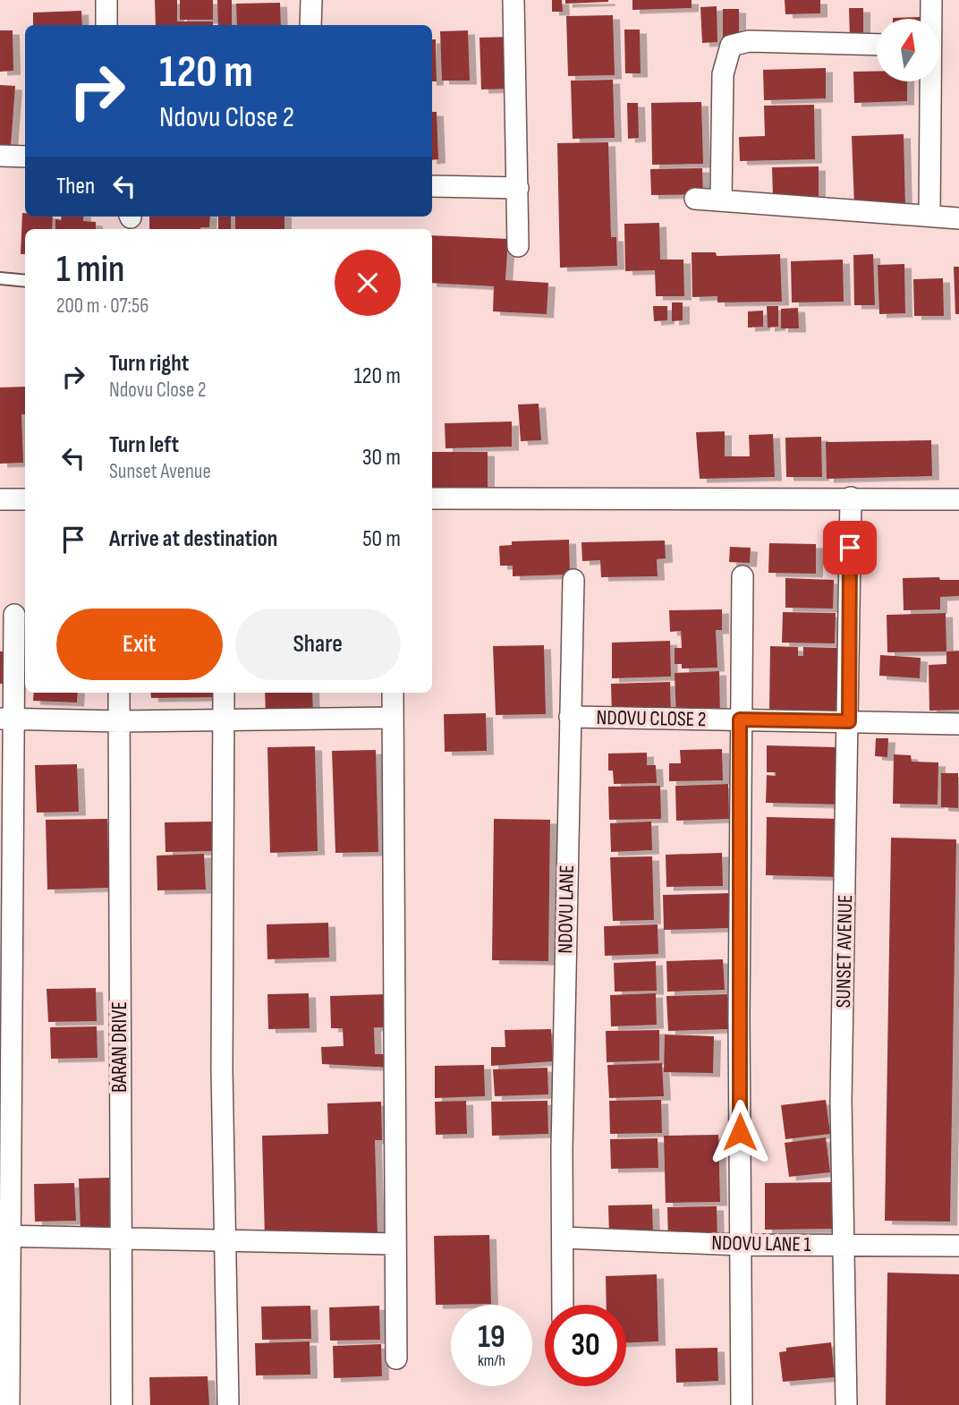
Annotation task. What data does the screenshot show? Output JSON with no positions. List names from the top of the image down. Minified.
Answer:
{"streets":{"street":["NDOVU CLOSE 2","NDOVU LANE","SUNSET AVENUE","BARAN DRIVE","NDOVU LANE 1"]},"crossings":[["NDOVU CLOSE 2","NDOVU LANE"],["NDOVU CLOSE 2","SUNSET AVENUE"],["NDOVU LANE","NDOVU LANE 1"],["SUNSET AVENUE","NDOVU LANE 1"]],"north":"top","page":{"turn":["120 m","Ndovu Close 2"],"then":"Then","heading":["1 min","200 m · 07:56"],"list":[{"name":"Turn right","note":"Ndovu Close 2","value":"120 m"},{"name":"Turn left","note":"Sunset Avenue","value":"30 m"},{"name":"Arrive at destination","value":"50 m"}],"buttons":["Exit","Share"],"speed":"19 km/h","limit":"30"}}
